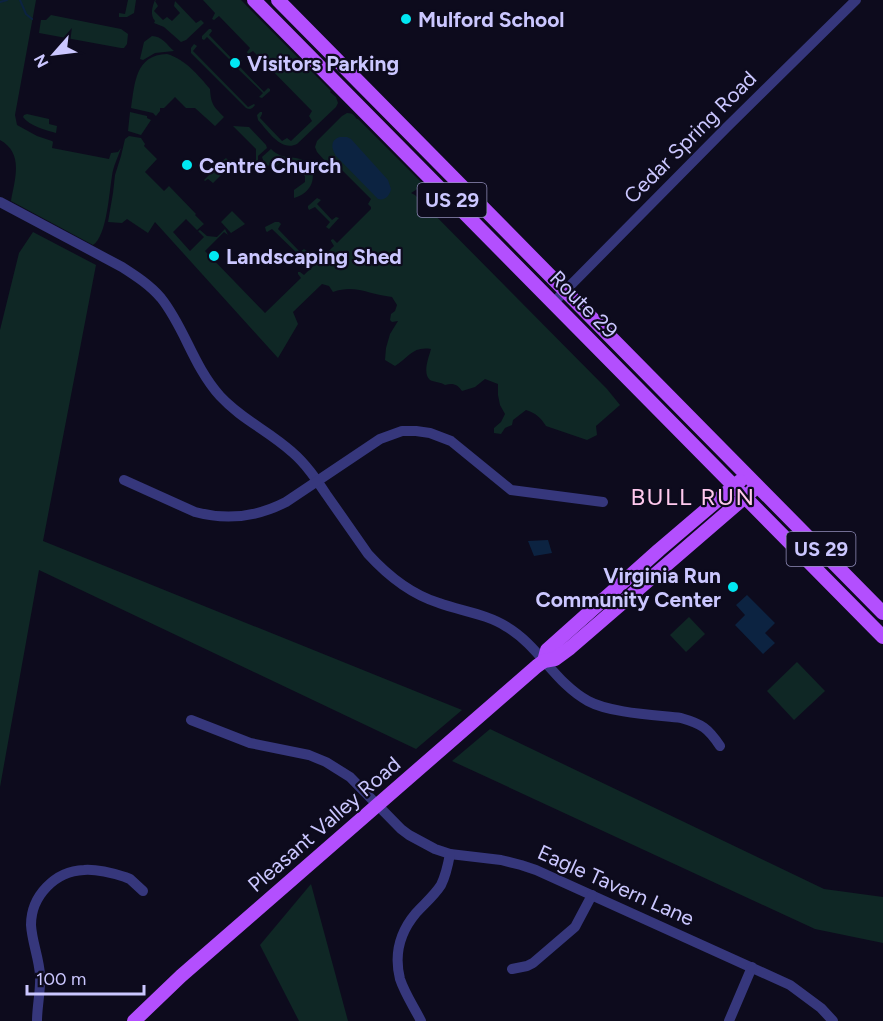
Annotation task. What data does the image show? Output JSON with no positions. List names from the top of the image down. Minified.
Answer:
{"streets":{"main road":["US 29","Route 29","Pleasant Valley Road"],"street":["Cedar Spring Road","Eagle Tavern Lane"]},"crossings":[["Cedar Spring Road","Route 29"],["Route 29","Pleasant Valley Road"],["Pleasant Valley Road","Eagle Tavern Lane"]],"districts":["BULL RUN"],"places":["Mulford School","Visitors Parking","Centre Church","Landscaping Shed","Virginia Run Community Center"],"scale_bar":"100 m","north":"bottom left"}
